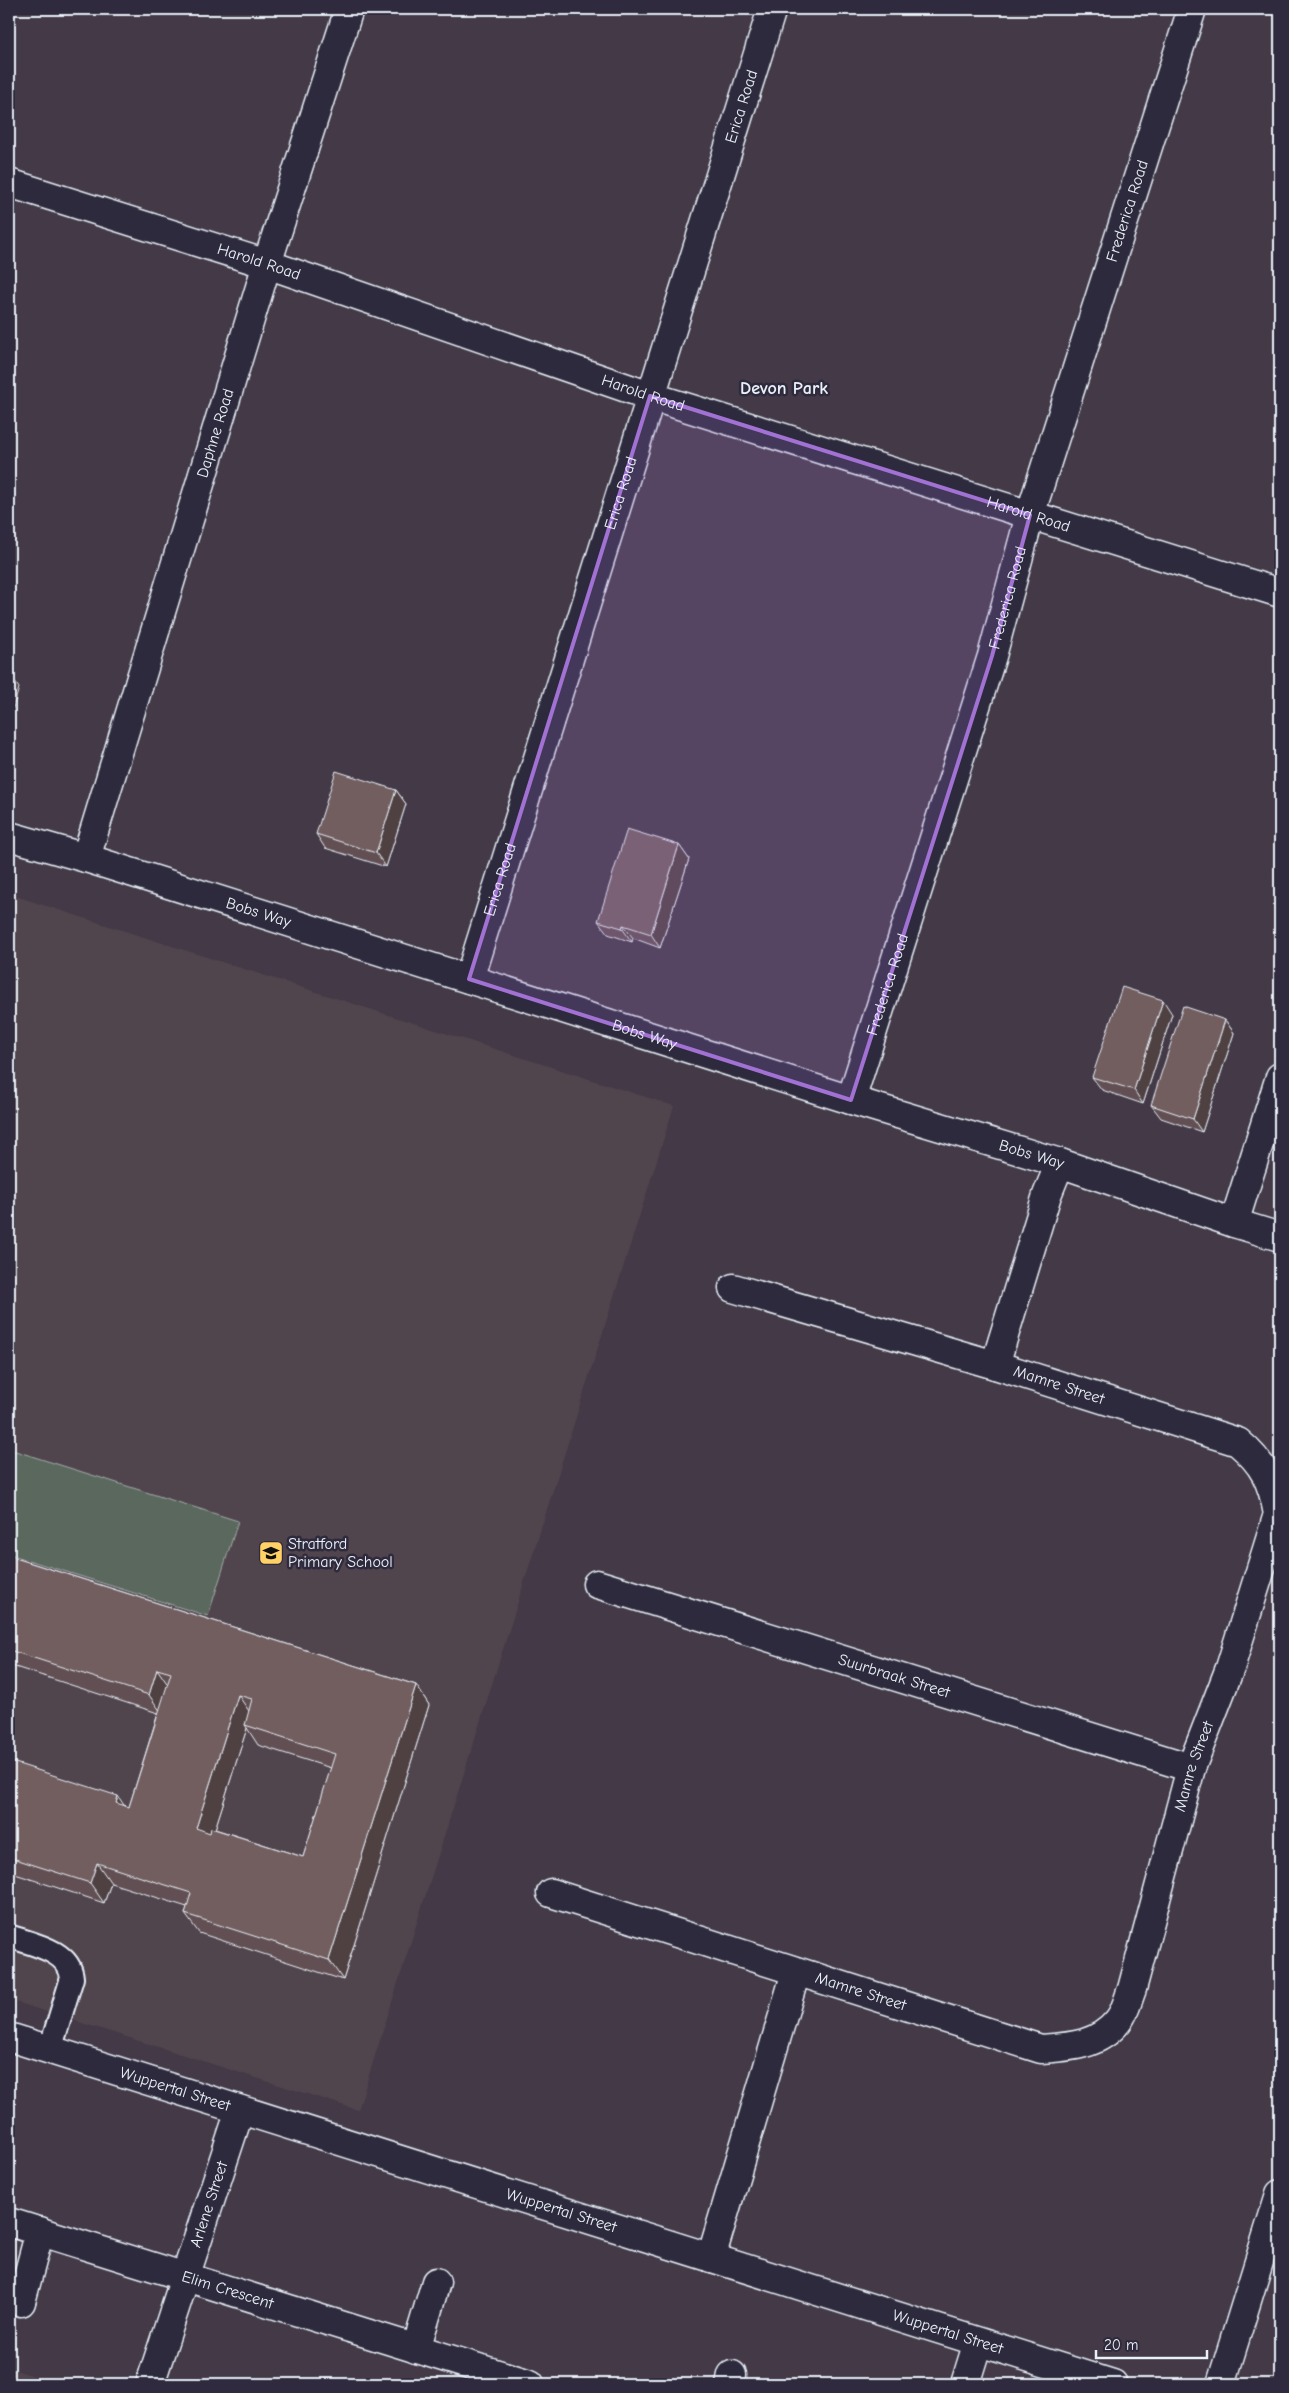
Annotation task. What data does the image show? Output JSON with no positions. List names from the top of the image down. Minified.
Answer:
{"streets":{"street":["Erica Road","Frederica Road","Harold Road","Daphne Road","Bobs Way","Mamre Street","Suurbraak Street","Wuppertal Street","Arlene Street","Elim Crescent"]},"crossings":[["Erica Road","Harold Road"],["Erica Road","Bobs Way"],["Frederica Road","Harold Road"],["Frederica Road","Bobs Way"],["Harold Road","Daphne Road"],["Daphne Road","Bobs Way"],["Bobs Way","Mamre Street"],["Mamre Street","Suurbraak Street"],["Mamre Street","Wuppertal Street"],["Wuppertal Street","Arlene Street"],["Arlene Street","Elim Crescent"]],"districts":["Devon Park"],"places":{"school or university":["Stratford Primary School"]},"scale_bar":"20 m"}
